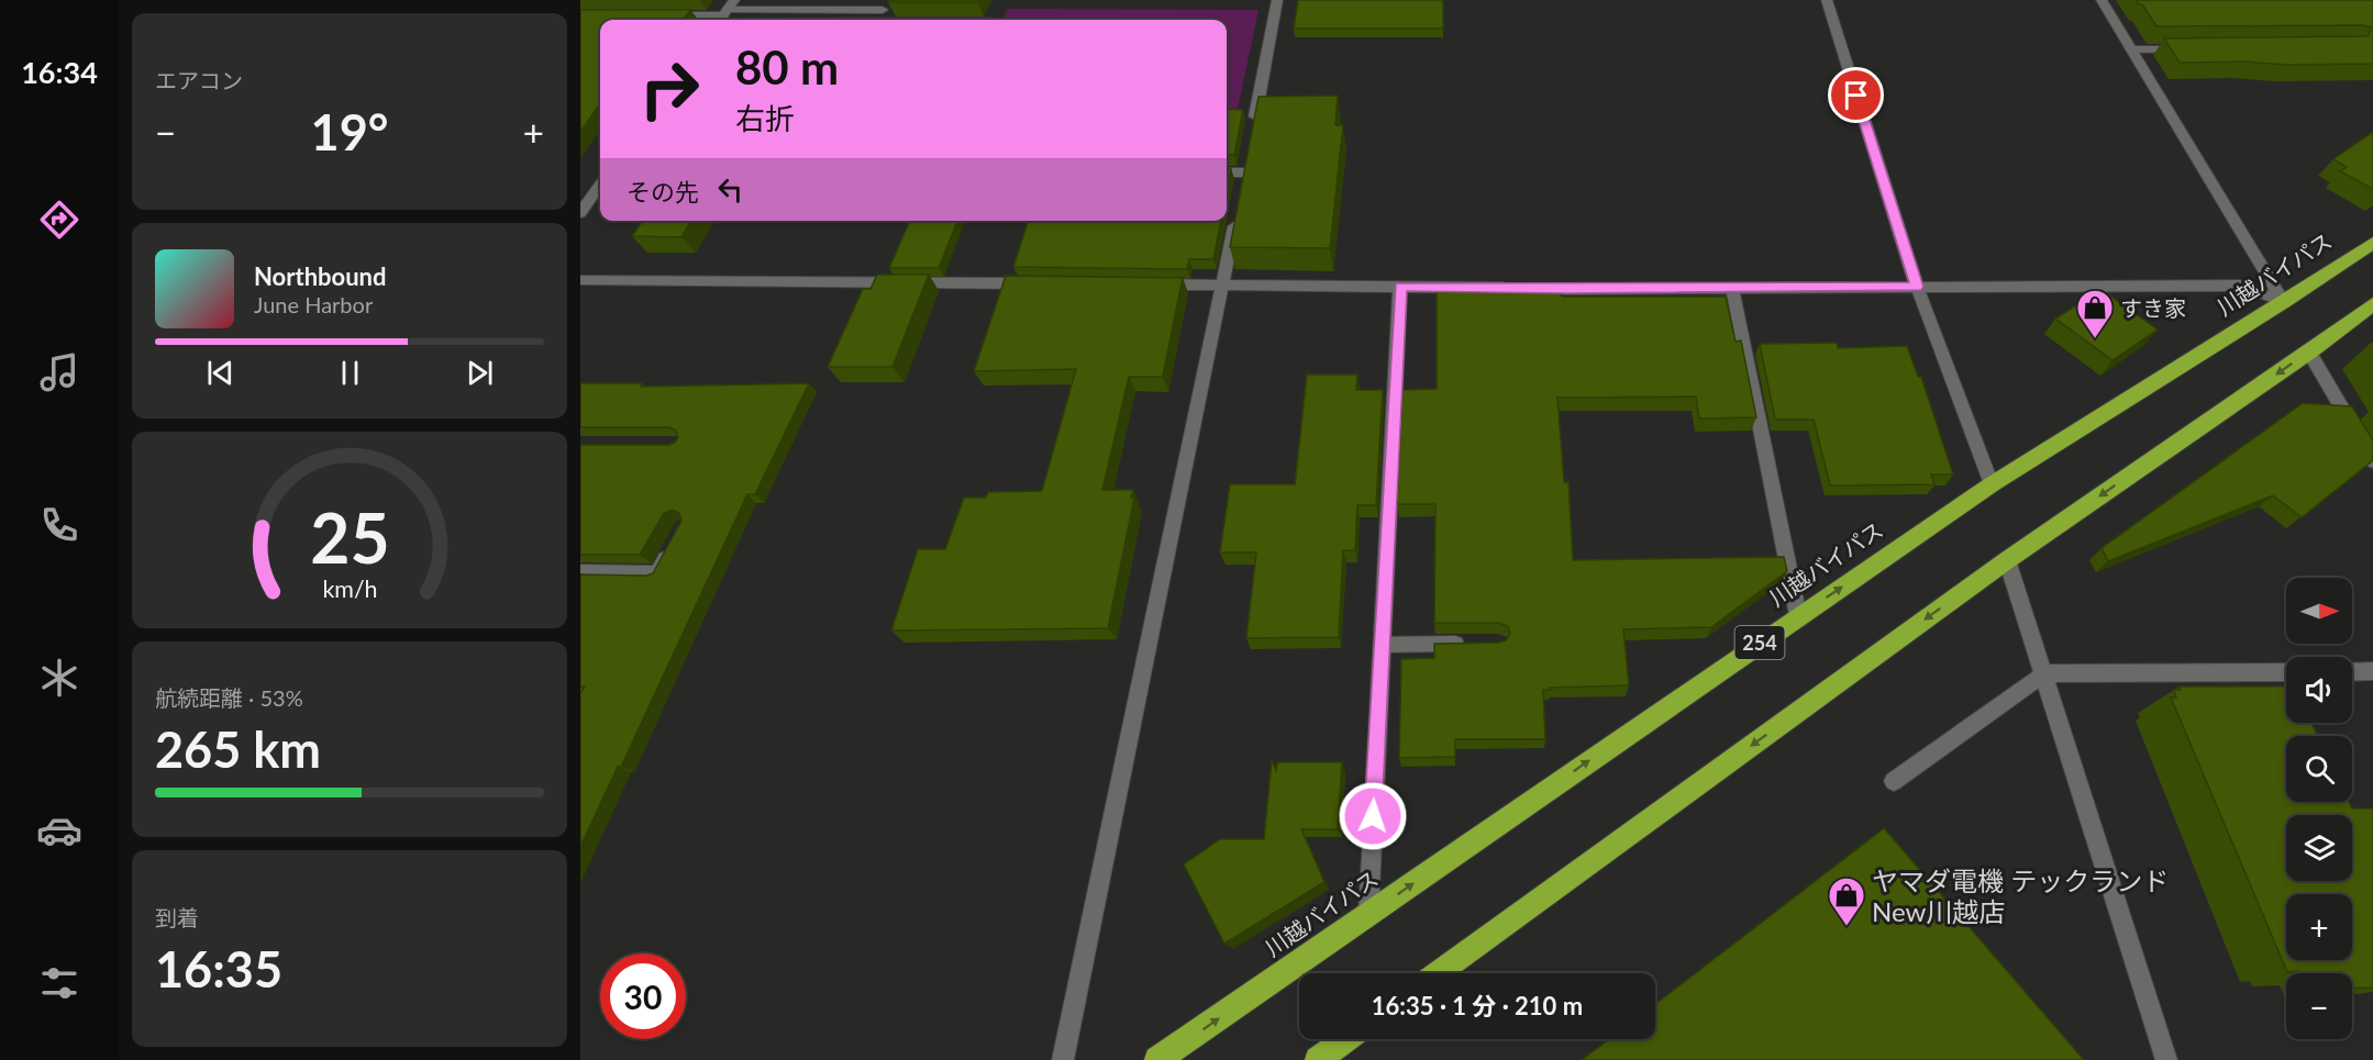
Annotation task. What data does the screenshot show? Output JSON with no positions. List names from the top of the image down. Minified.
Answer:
{"streets":{"highway":["川越バイパス","254"]},"places":{"shop":["すき家","ヤマダ電機 テックランド New川越店"]},"north":"right","page":{"tabs":"16:34","tile":["エアコン",["航続距離 · 53%","265 km"],["到着","16:35"]],"turn":["80 m","右折"],"heat":["−","19°","+"],"then":"その先","song":["Northbound","June Harbor"],"map_buttons":["+","−"],"limit":"30","trip":"16:35 · 1 分 · 210 m","gauge":["25","km/h"]}}
